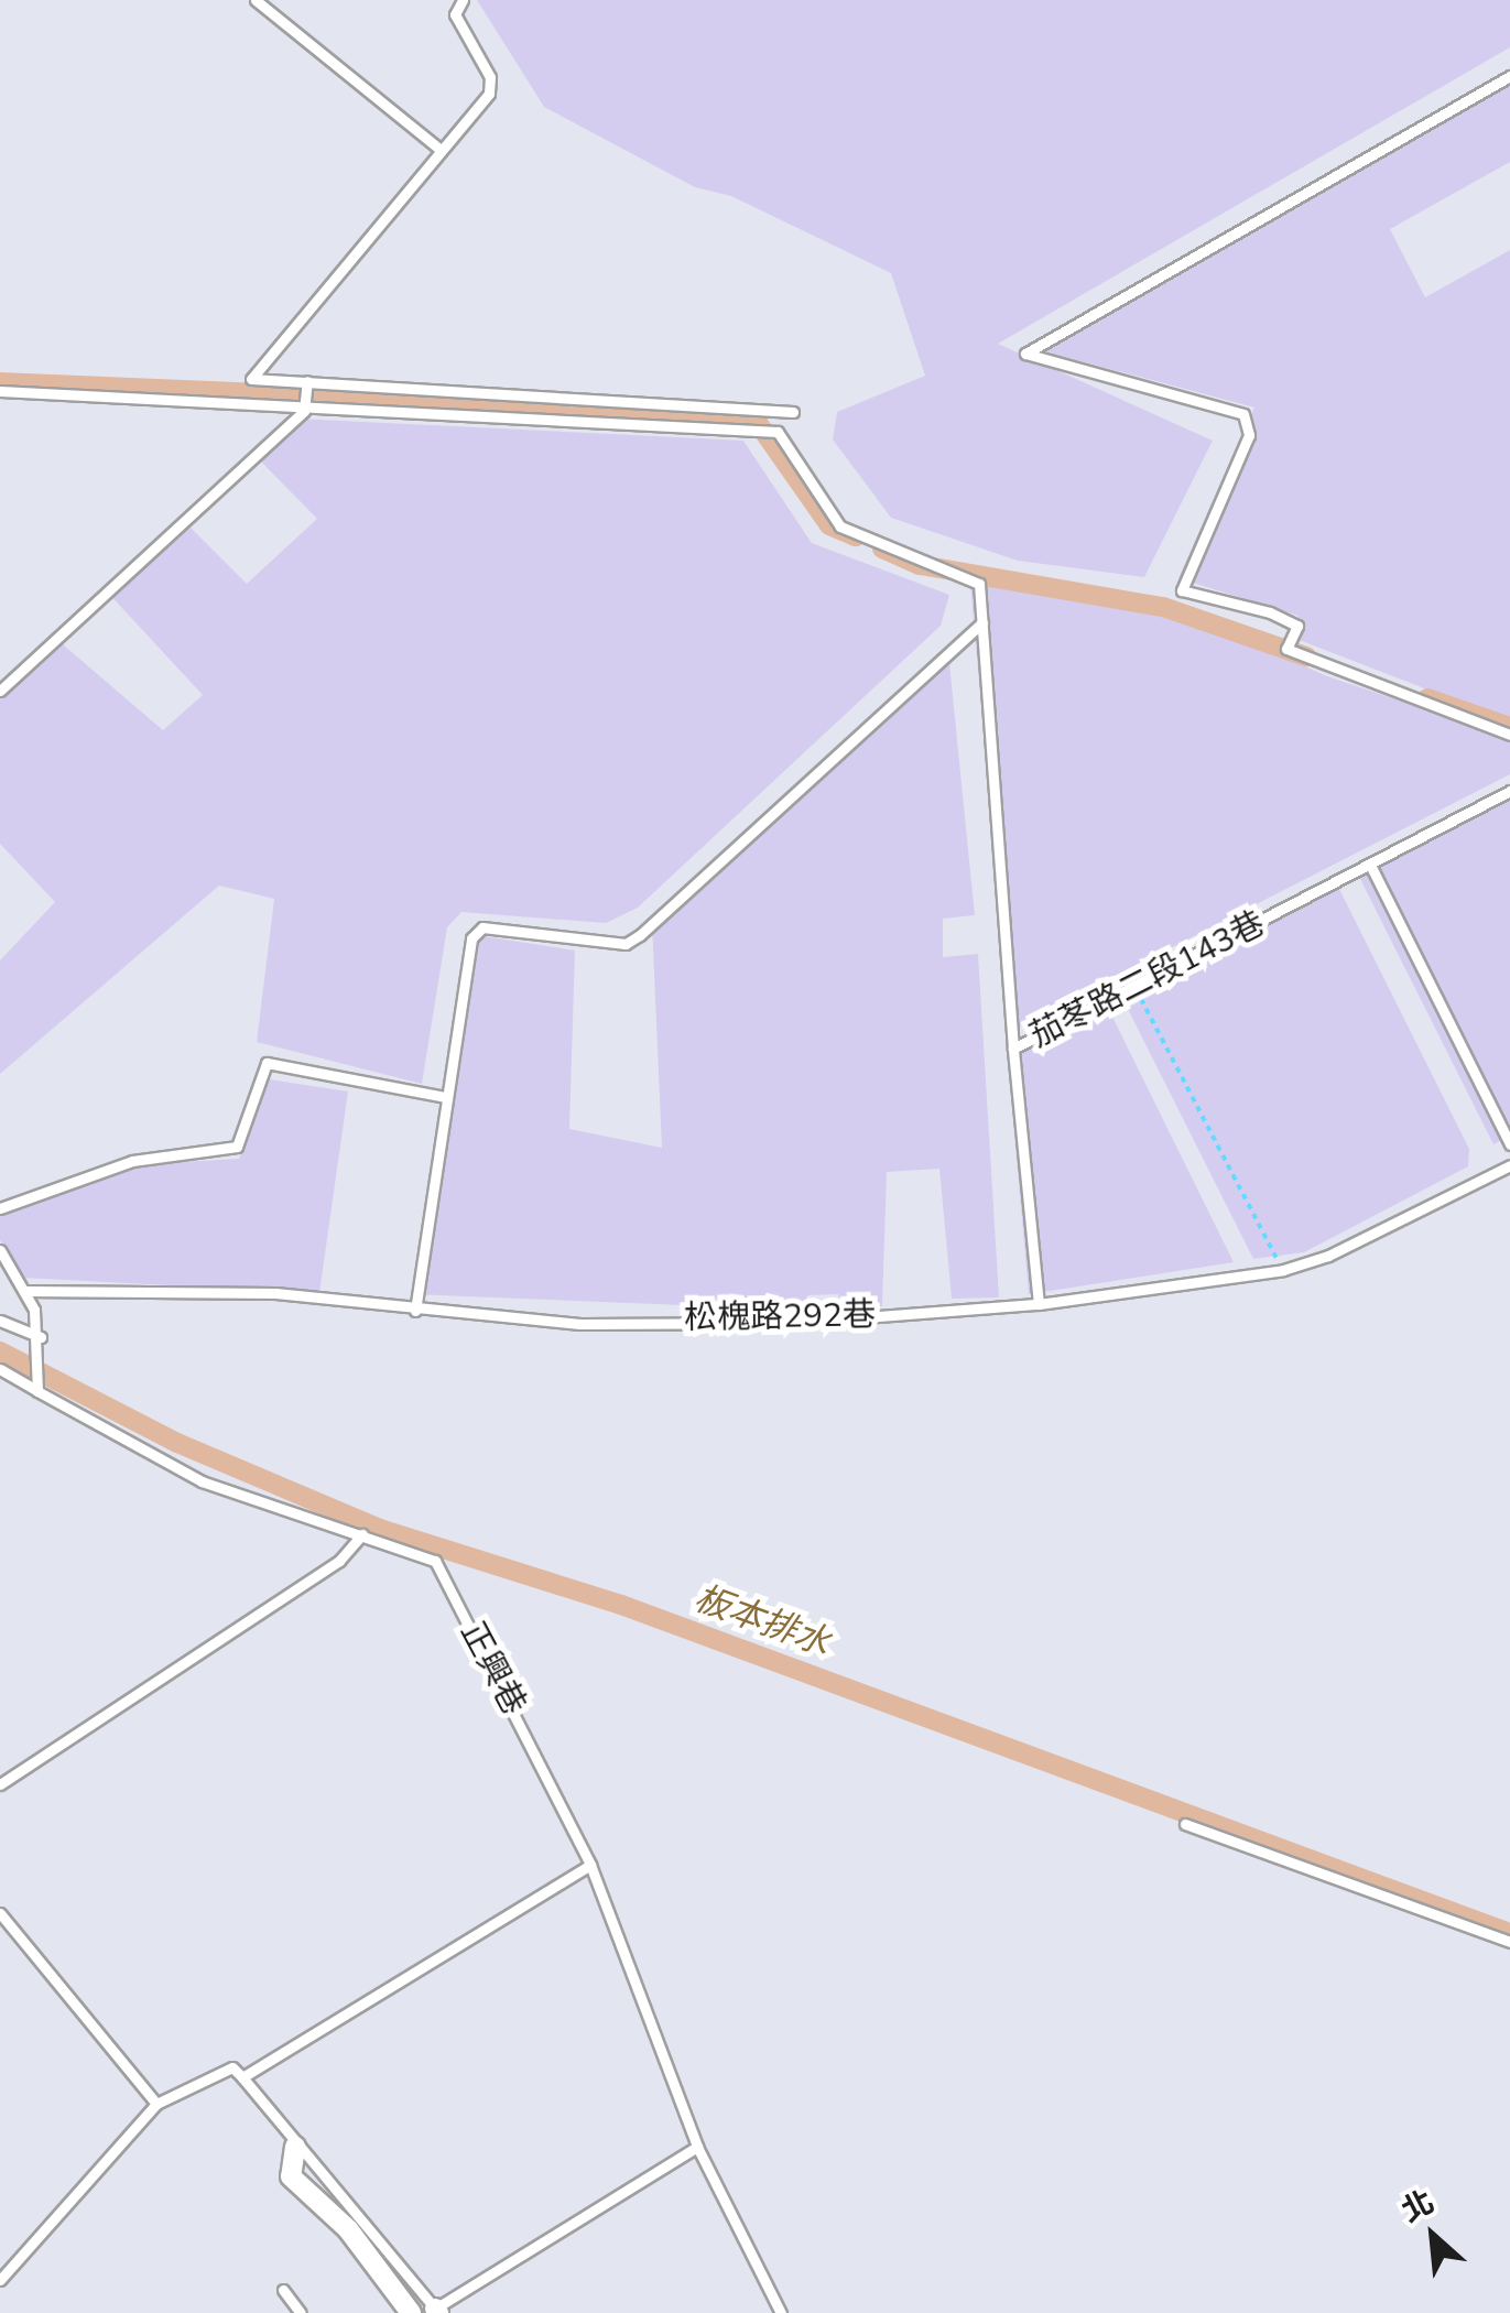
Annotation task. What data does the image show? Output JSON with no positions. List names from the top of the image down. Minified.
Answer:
{"streets":{"lane":["茄苳路二段143巷","松槐路292巷","正興巷"]},"crossings":[["茄苳路二段143巷","松槐路292巷"]],"water":["板本排水"],"north":"top left"}
